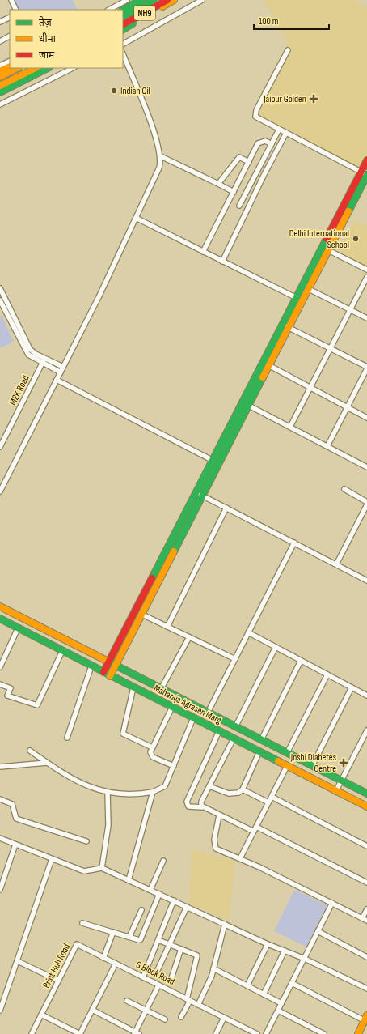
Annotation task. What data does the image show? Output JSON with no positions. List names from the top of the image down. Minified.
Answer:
{"streets":{"main road":["NH9","Maharaja Agrasen Marg"],"street":["M2K Road","Print Hub Road","G Block Road"]},"crossings":[["Print Hub Road","G Block Road"]],"places":{"other":["Indian Oil","Delhi International School"],"health":["Jaipur Golden","Joshi Diabetes Centre"]},"legend":["तेज़","धीमा","जाम"],"scale_bar":"100 m"}
